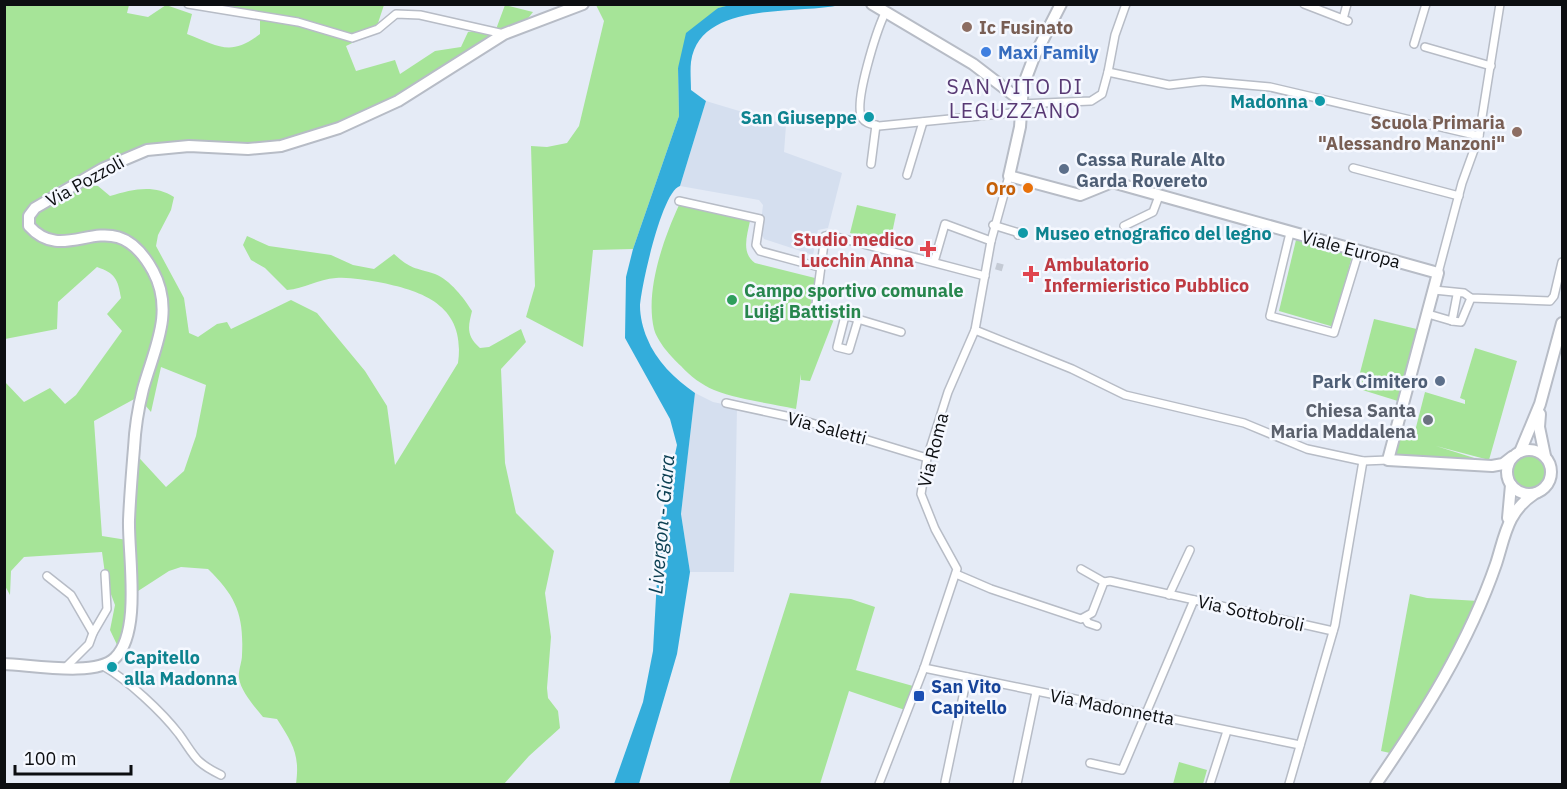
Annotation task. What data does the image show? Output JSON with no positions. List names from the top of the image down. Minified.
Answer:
{"streets":{"main road":["Via Pozzoli","Viale Europa","Via Roma"],"street":["Via Saletti","Via Sottobroli","Via Madonnetta"]},"crossings":[["Viale Europa","Via Roma"],["Via Saletti","Via Roma"]],"districts":["SAN VITO DI LEGUZZANO"],"water":["Livergon - Giara"],"places":{"other":["Ic Fusinato","Maxi Family","Madonna","San Giuseppe","Scuola Primaria \"Alessandro Manzoni\"","Cassa Rurale Alto Garda Rovereto","Oro","Museo etnografico del legno","Campo sportivo comunale Luigi Battistin","Park Cimitero","Chiesa Santa Maria Maddalena","Capitello alla Madonna"],"health":["Studio medico Lucchin Anna","Ambulatorio Infermieristico Pubblico"],"transit":["San Vito Capitello"]},"scale_bar":"100 m"}
